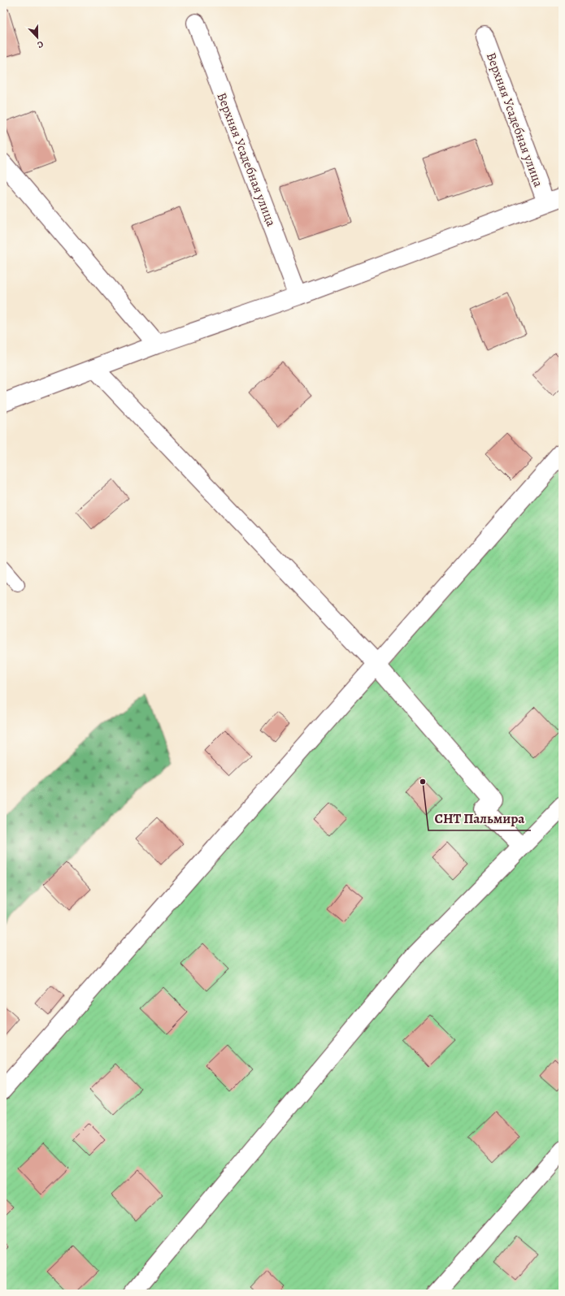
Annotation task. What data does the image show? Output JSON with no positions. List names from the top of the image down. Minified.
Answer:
{"streets":{"street":["Верхняя Усадебная улица"]},"places":["СНТ Пальмира"],"north":"bottom"}
